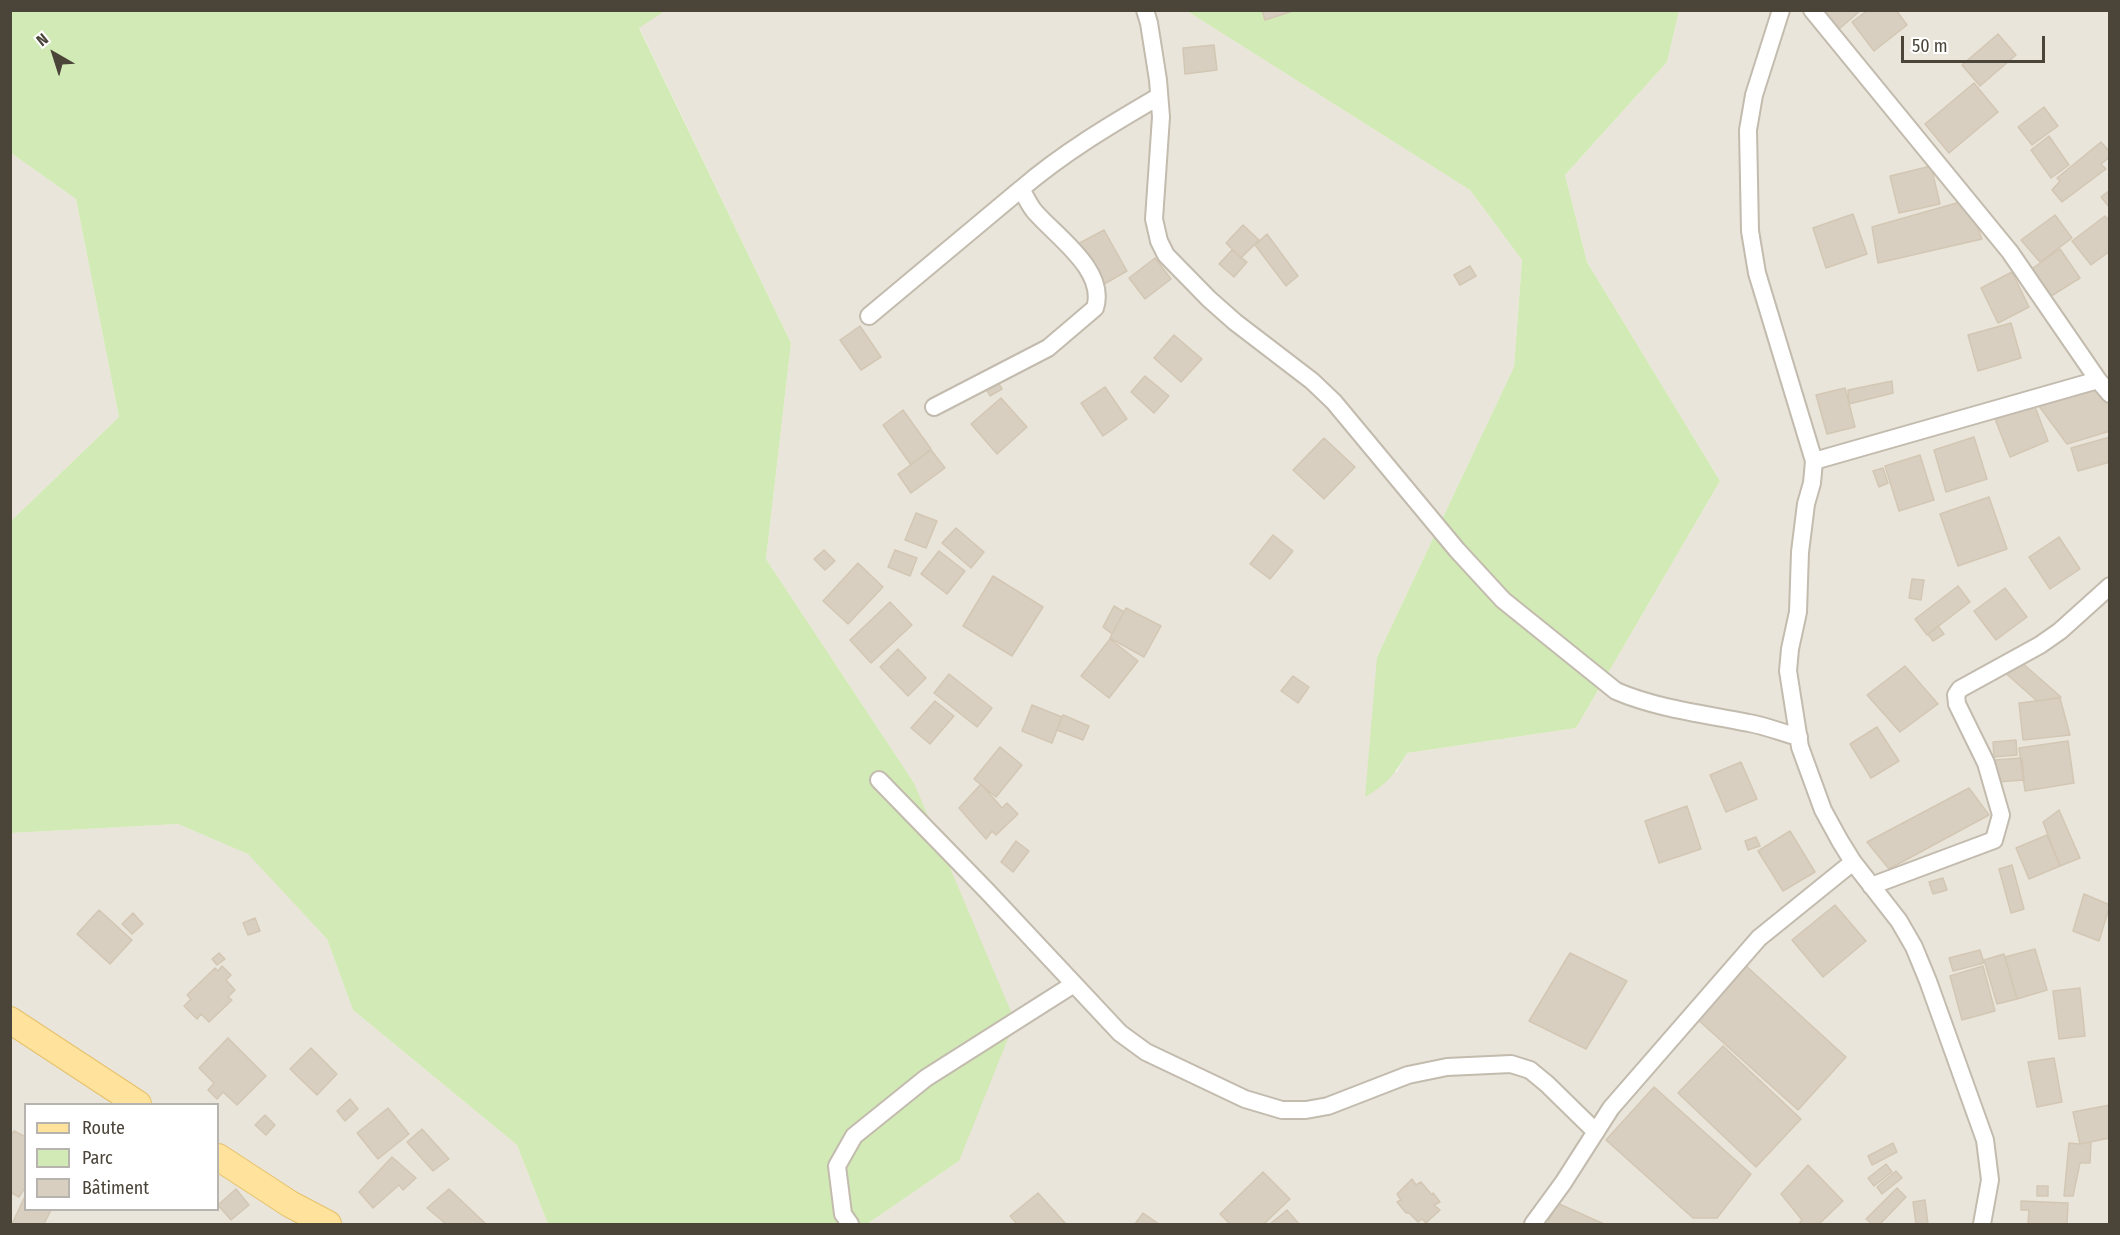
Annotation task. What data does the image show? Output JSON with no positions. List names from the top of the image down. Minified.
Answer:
{"legend":["Route","Parc","Bâtiment"],"scale_bar":"50 m","north":"top left"}
